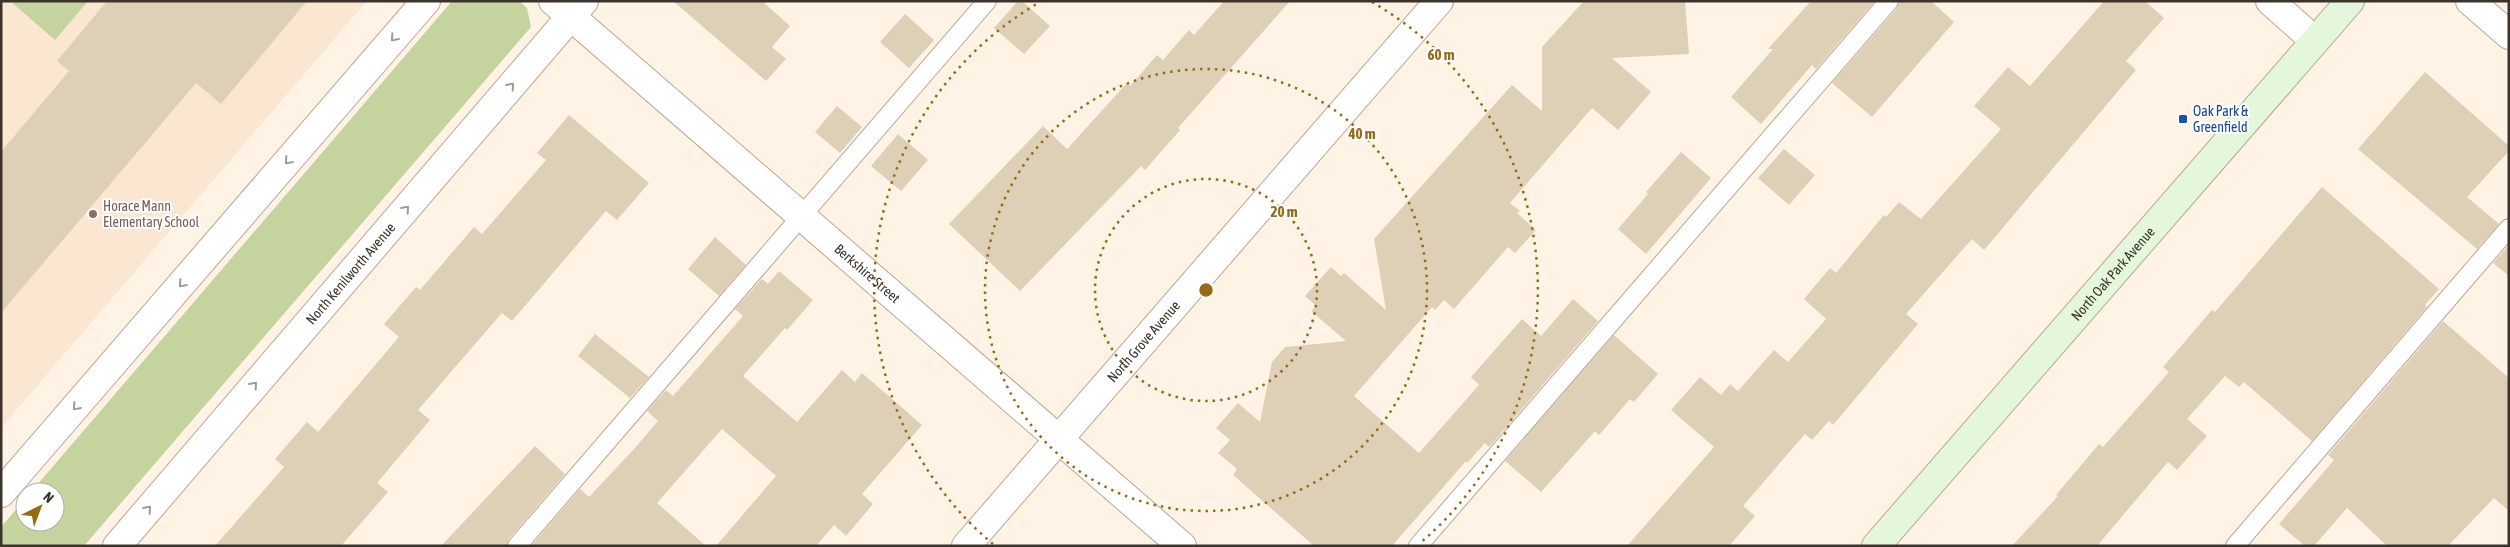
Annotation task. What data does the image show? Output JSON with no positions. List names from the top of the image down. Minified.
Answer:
{"streets":{"street":["North Oak Park Avenue","North Kenilworth Avenue","Berkshire Street","North Grove Avenue"]},"crossings":[["North Kenilworth Avenue","Berkshire Street"],["Berkshire Street","North Grove Avenue"]],"places":{"transit":["Oak Park & Greenfield"],"other":["Horace Mann Elementary School"]},"north":"top right","rings":["60 m","40 m","20 m"]}
